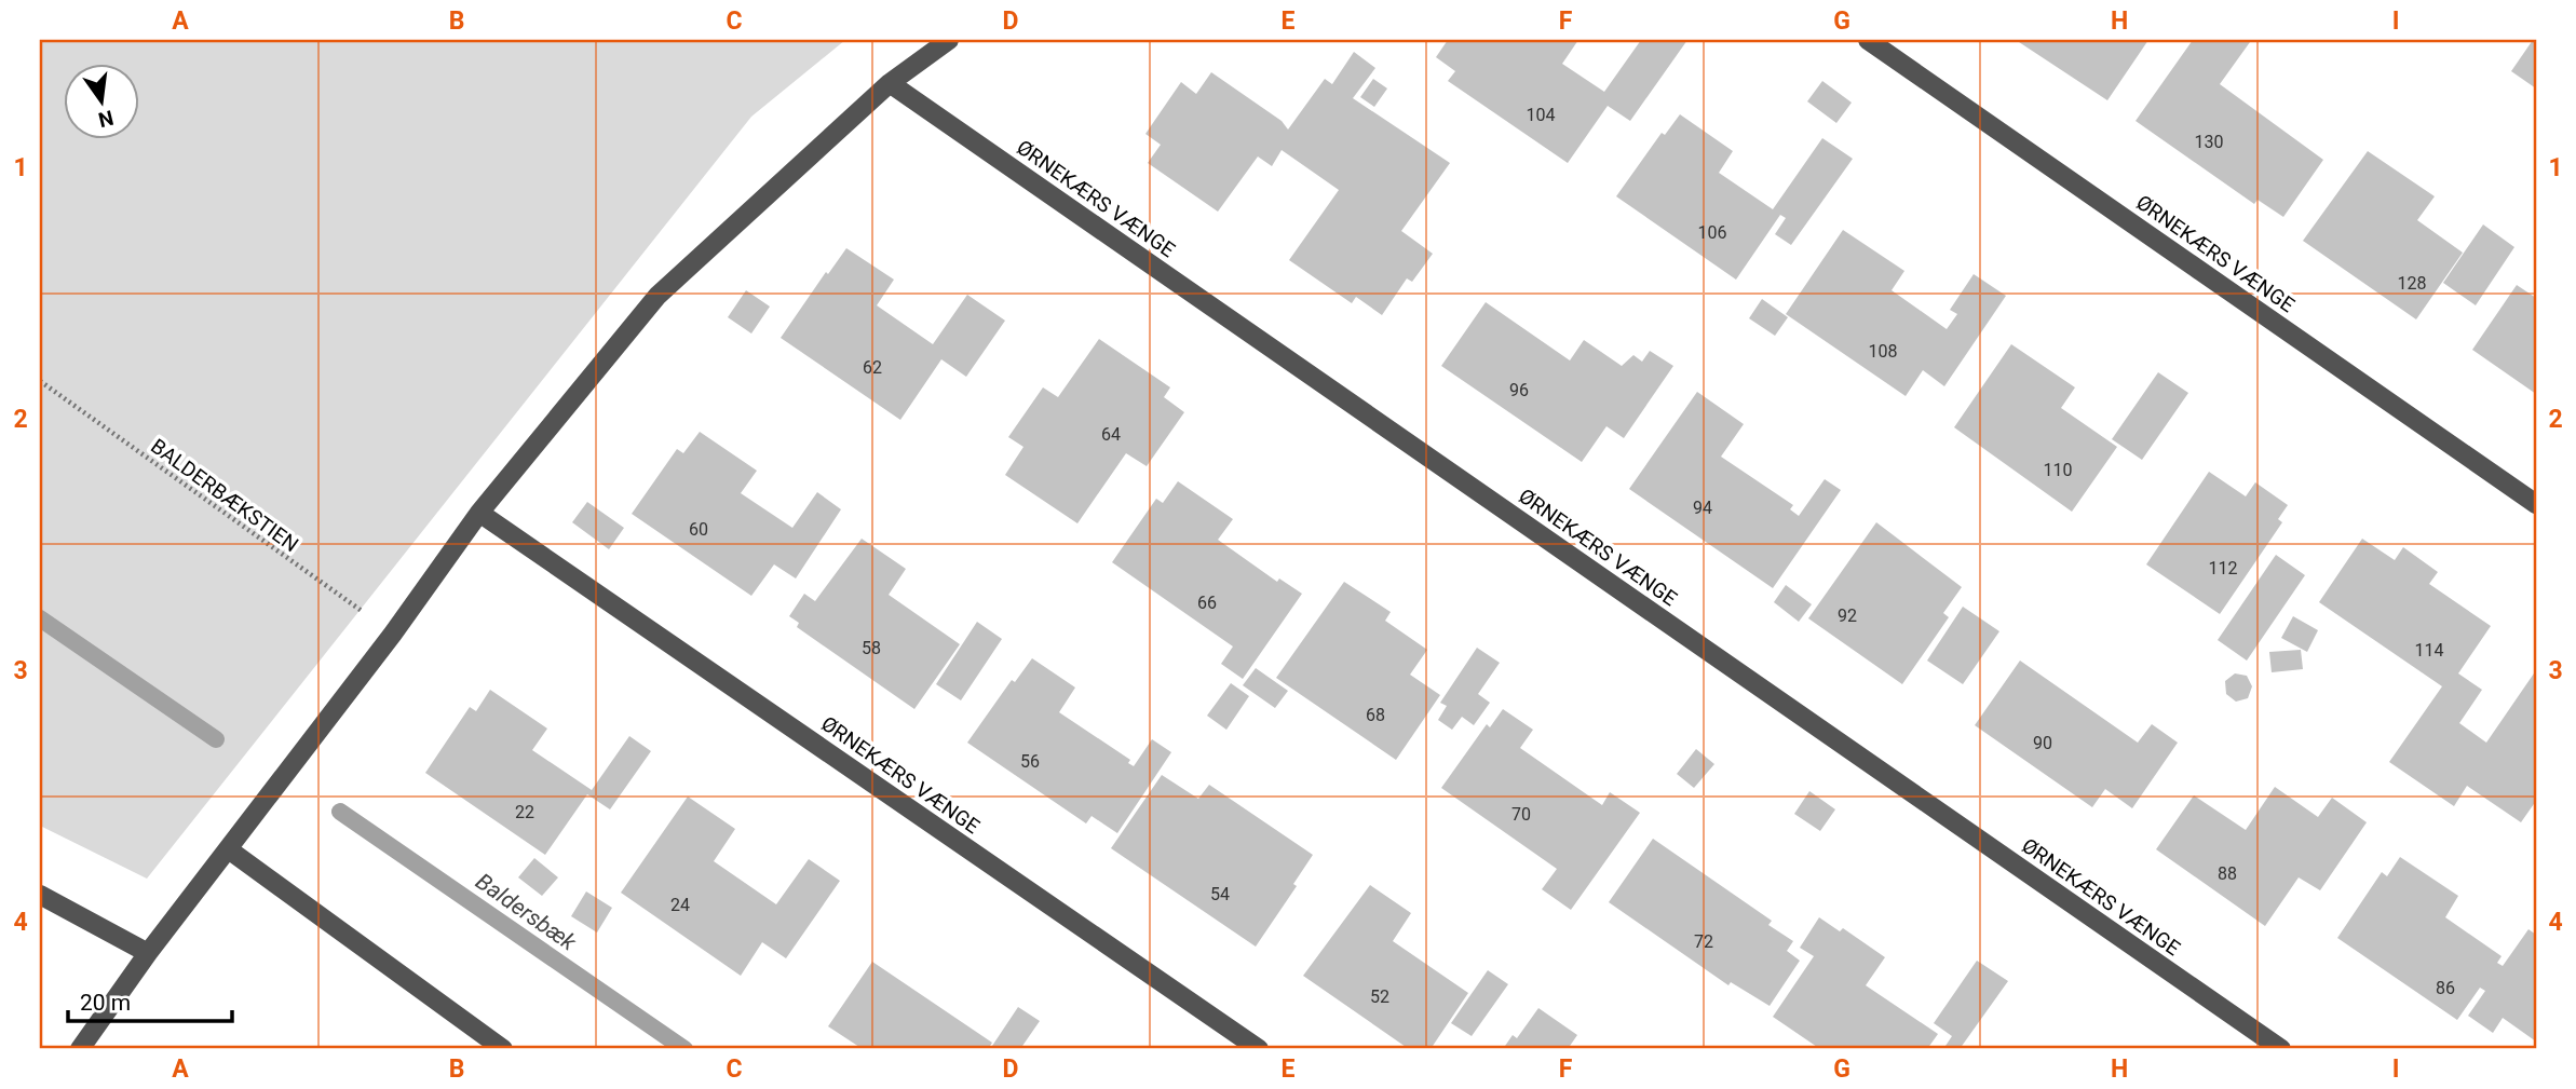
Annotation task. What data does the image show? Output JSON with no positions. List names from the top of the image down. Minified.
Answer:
{"streets":{"street":["ØRNEKÆRS VÆNGE"],"path":["BALDERBÆKSTIEN"]},"water":["Baldersbæk"],"house_numbers":["104","130","106","128","108","62","96","64","110","94","60","112","66","92","58","114","68","90","56","22","70","88","54","24","72","86","52"],"scale_bar":"20 m","north":"bottom","grid":{"columns":["A","B","C","D","E","F","G","H","I"],"rows":["1","2","3","4"]}}
